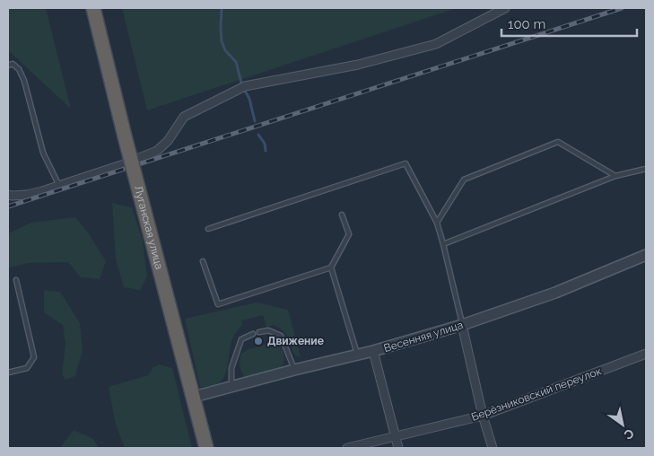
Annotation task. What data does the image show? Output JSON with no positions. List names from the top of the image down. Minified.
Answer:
{"streets":{"highway":["Луганская улица"],"street":["Весенняя улица","Берёзниковский переулок"]},"crossings":[["Луганская улица","Весенняя улица"]],"places":["Движение"],"scale_bar":"100 m","north":"bottom right"}
